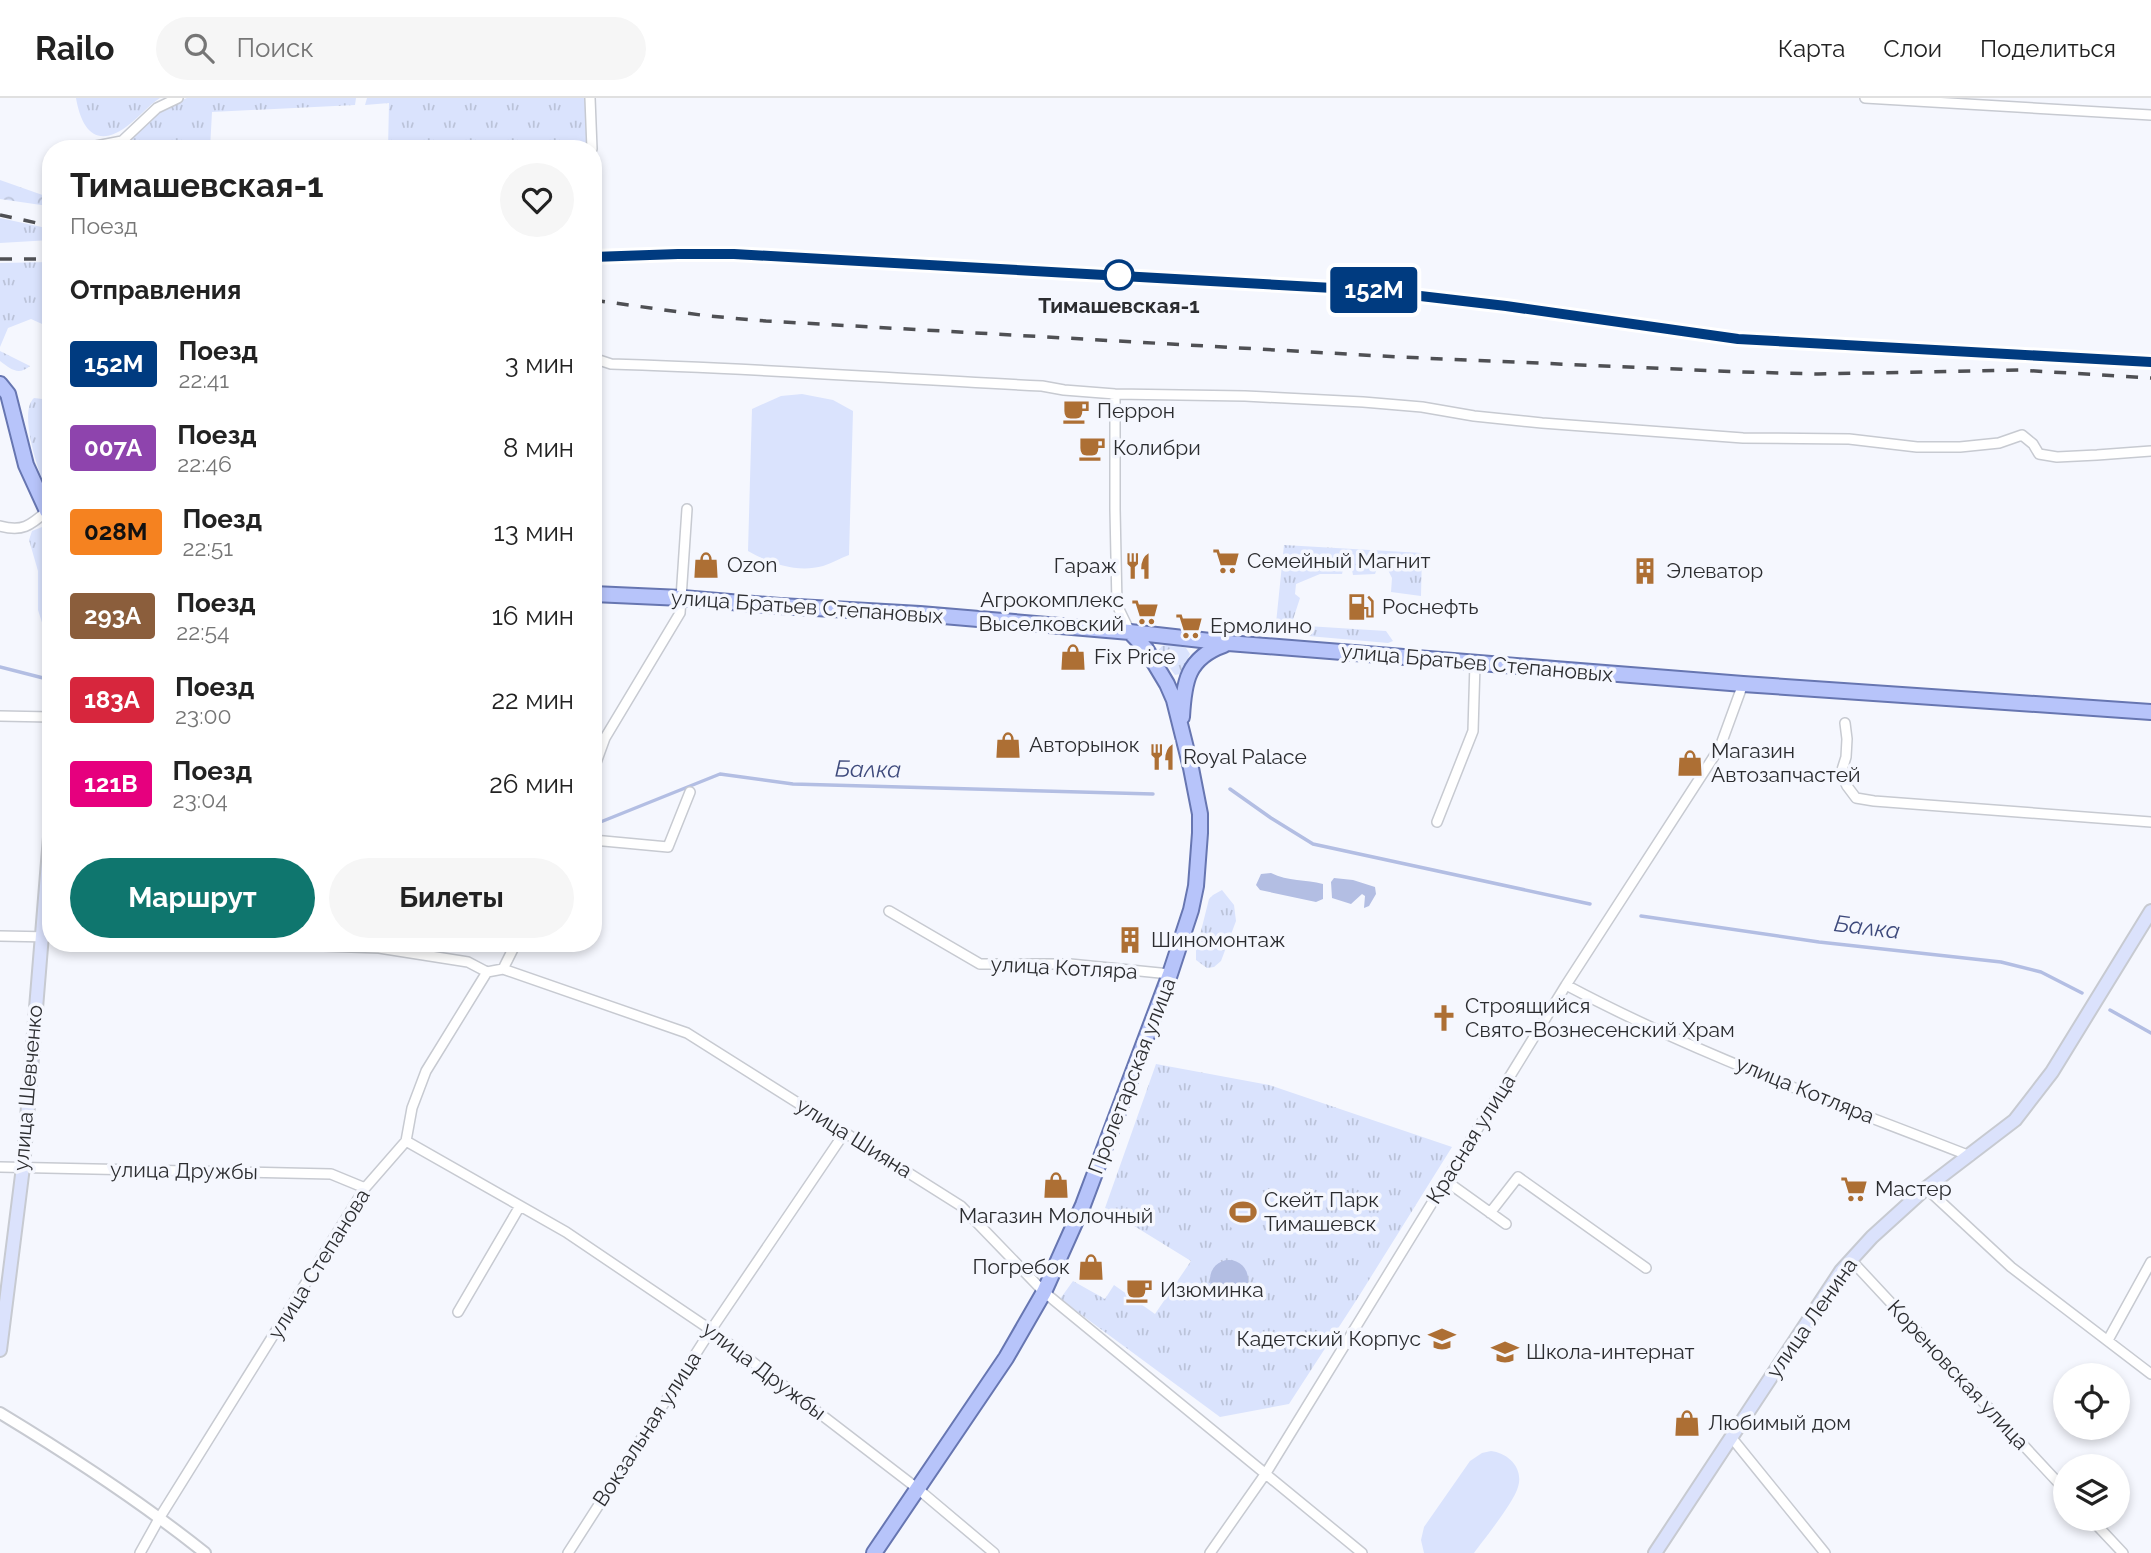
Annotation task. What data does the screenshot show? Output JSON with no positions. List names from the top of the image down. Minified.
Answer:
{"streets":{"main road":["улица Братьев Степановых","Пролетарская улица","улица Шевченко","улица Ленина"],"street":["улица Котляра","улица Шияна","Красная улица","улица Дружбы","улица Степанова","Кореновская улица","Вокзальная улица"]},"crossings":[["улица Братьев Степановых","Пролетарская улица"],["улица Братьев Степановых","Красная улица"],["улица Котляра","Пролетарская улица"],["улица Котляра","Красная улица"],["улица Котляра","улица Ленина"],["Пролетарская улица","улица Шияна"],["Пролетарская улица","улица Дружбы"],["улица Шевченко","улица Дружбы"],["улица Шияна","Красная улица"],["улица Шияна","Вокзальная улица"],["улица Дружбы","улица Степанова"],["улица Дружбы","Вокзальная улица"],["улица Ленина","Кореновская улица"]],"water":["Балка"],"places":{"other":["Тимашевская-1"],"cafe":["Перрон","Колибри","Изюминка"],"supermarket":["Семейный Магнит","Агрокомплекс Выселковский","Ермолино","Мастер"],"shop":["Ozon","Fix Price","Авторынок","Магазин Автозапчастей","Магазин Молочный","Погребок","Любимый дом"],"restaurant":["Гараж","Royal Palace"],"building":["Элеватор","Шиномонтаж"],"fuel station":["Роснефть"],"church":["Строящийся Свято-Вознесенский Храм"],"sports":["Скейт Парк Тимашевск"],"school or university":["Кадетский Корпус","Школа-интернат"]},"page":{"header":"Railo","search":"Поиск","nav":["Карта","Слои","Поделиться"],"on_map":"152М","heading":[["Тимашевская-1","Поезд"],"Отправления"],"list":[{"mark":"152М","name":"Поезд","note":"22:41","value":"3 мин"},{"mark":"007А","name":"Поезд","note":"22:46","value":"8 мин"},{"mark":"028М","name":"Поезд","note":"22:51","value":"13 мин"},{"mark":"293А","name":"Поезд","note":"22:54","value":"16 мин"},{"mark":"183А","name":"Поезд","note":"23:00","value":"22 мин"},{"mark":"121В","name":"Поезд","note":"23:04","value":"26 мин"}],"buttons":["Маршрут","Билеты"]}}
